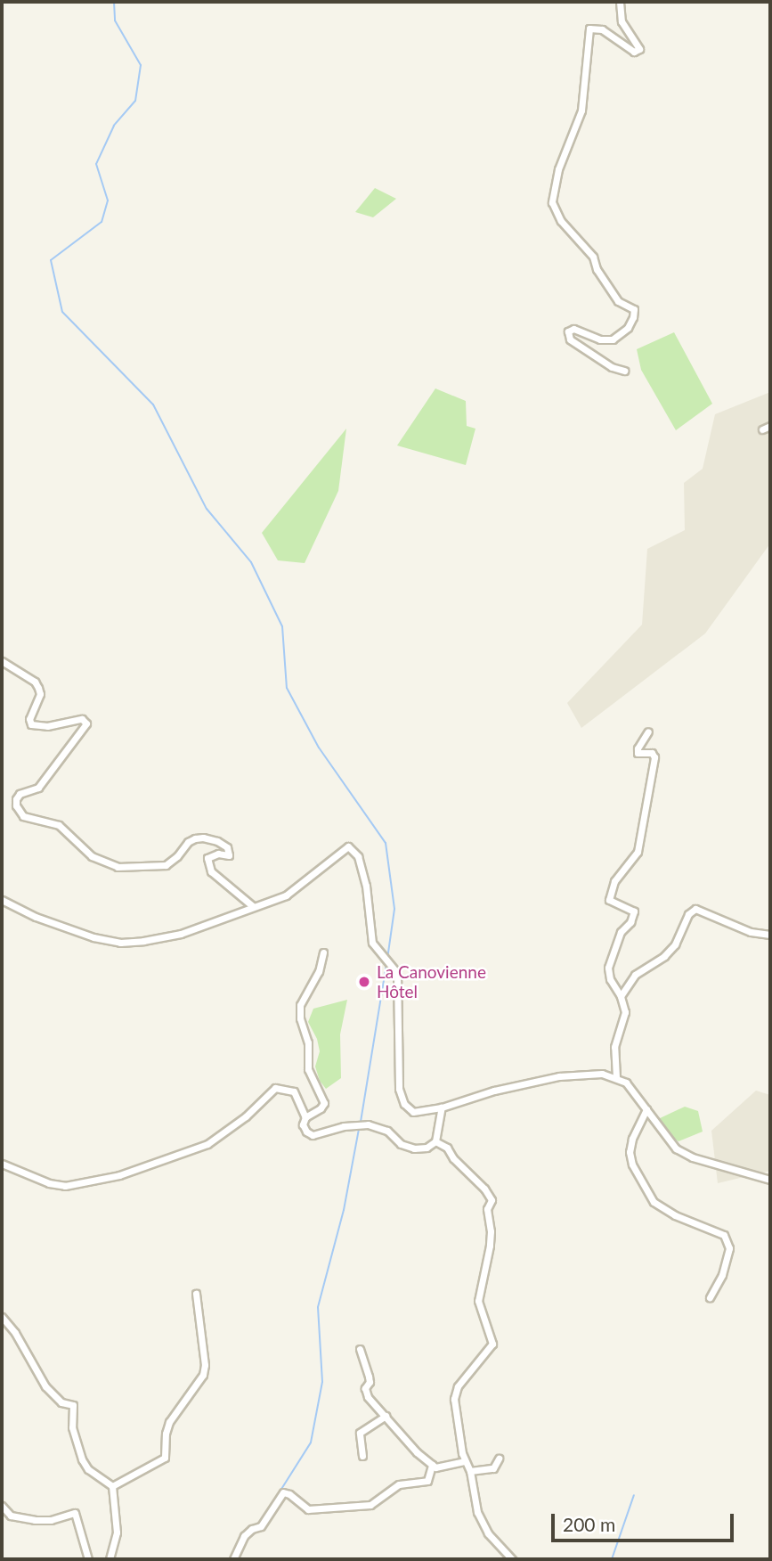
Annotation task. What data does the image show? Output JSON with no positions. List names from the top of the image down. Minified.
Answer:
{"places":["La Canovienne Hôtel"],"scale_bar":"200 m"}
